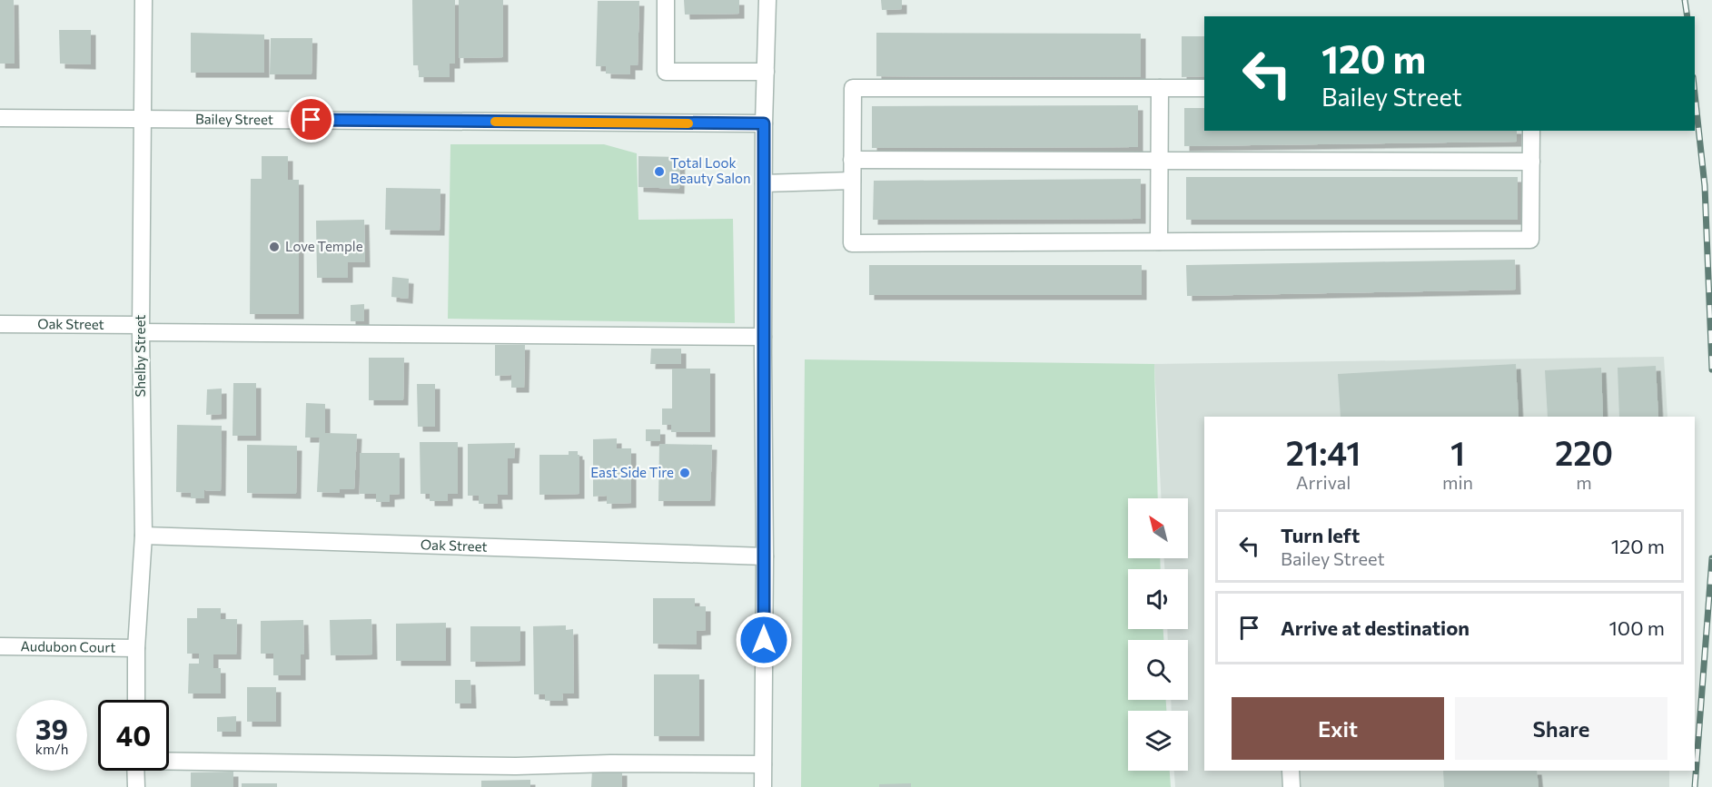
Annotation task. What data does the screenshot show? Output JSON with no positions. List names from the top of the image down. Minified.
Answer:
{"streets":{"street":["Bailey Street","Oak Street","Shelby Street","Audubon Court"]},"crossings":[["Bailey Street","Shelby Street"],["Oak Street","Shelby Street"],["Shelby Street","Audubon Court"]],"places":["Total Look Beauty Salon","Love Temple","East Side Tire"],"north":"top left","page":{"turn":["120 m","Bailey Street"],"eta":["21:41","Arrival","1","min","220","m"],"list":[{"name":"Turn left","note":"Bailey Street","value":"120 m"},{"name":"Arrive at destination","value":"100 m"}],"buttons":["Exit","Share"],"speed":"39 km/h","limit":"40"}}
